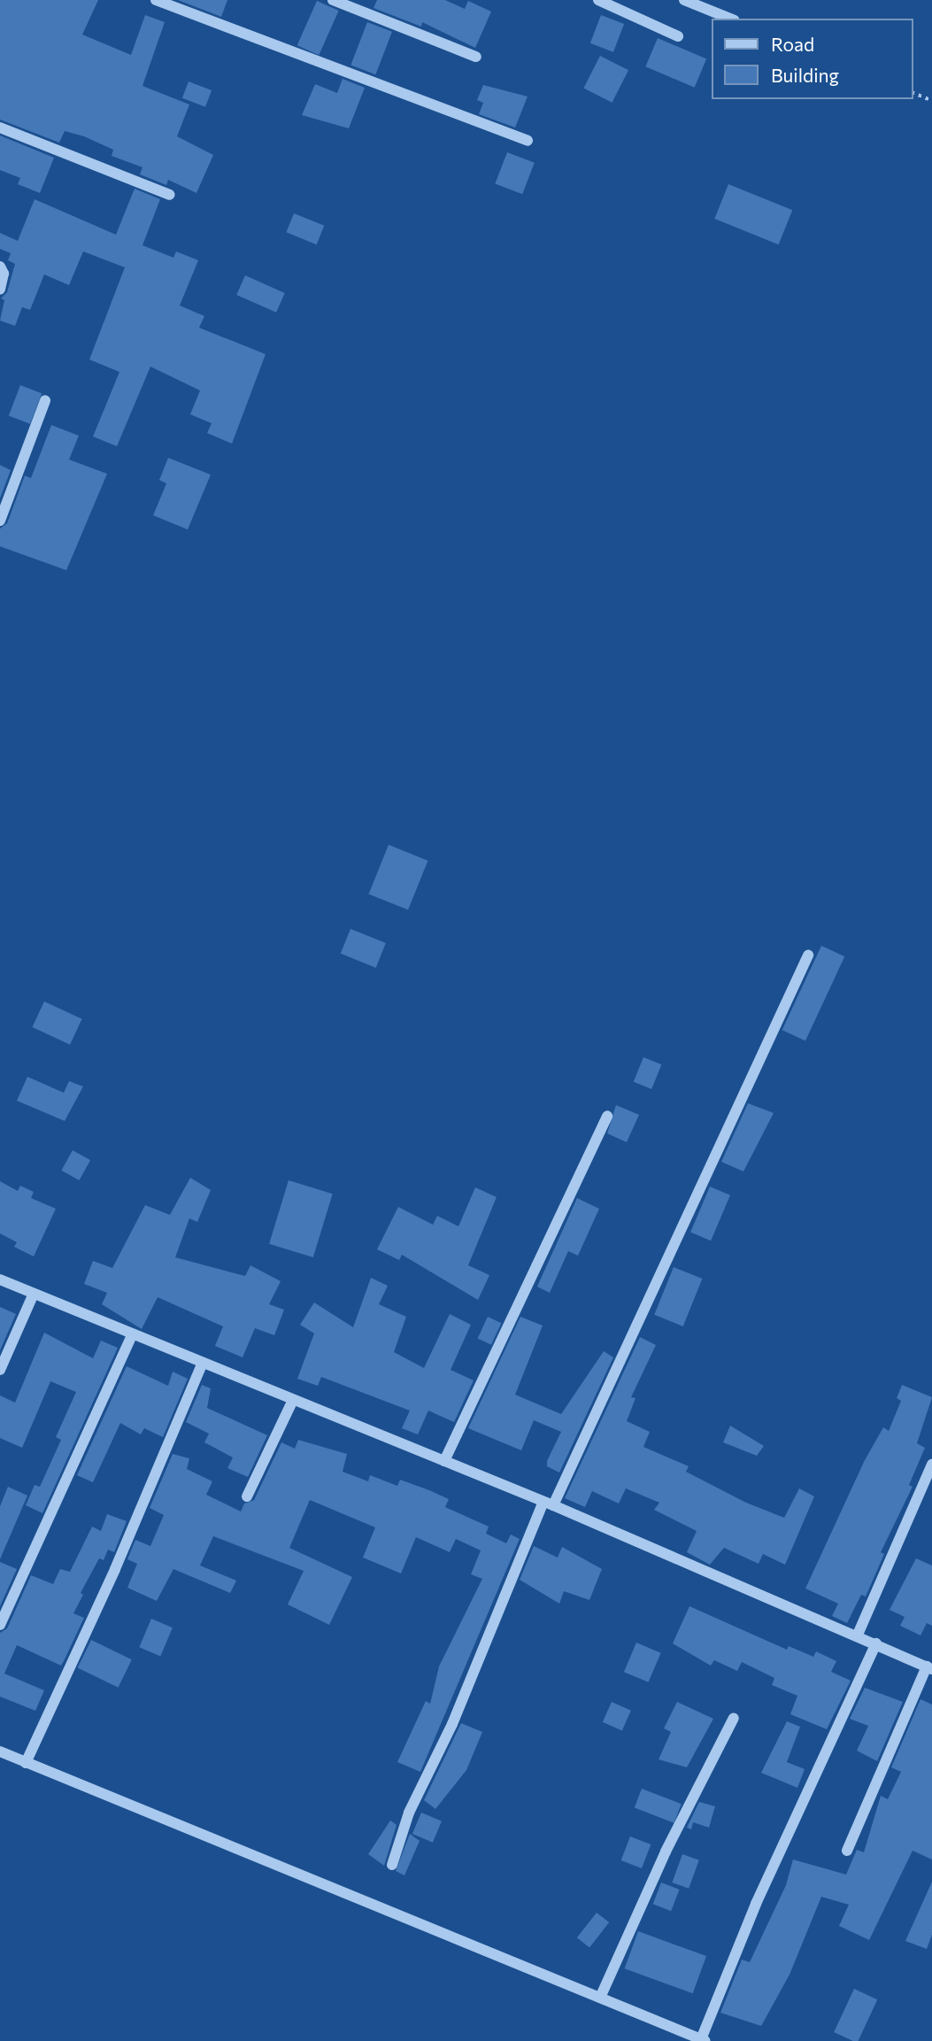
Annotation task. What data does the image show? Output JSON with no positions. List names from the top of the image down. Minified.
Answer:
{"legend":["Road","Building"]}
